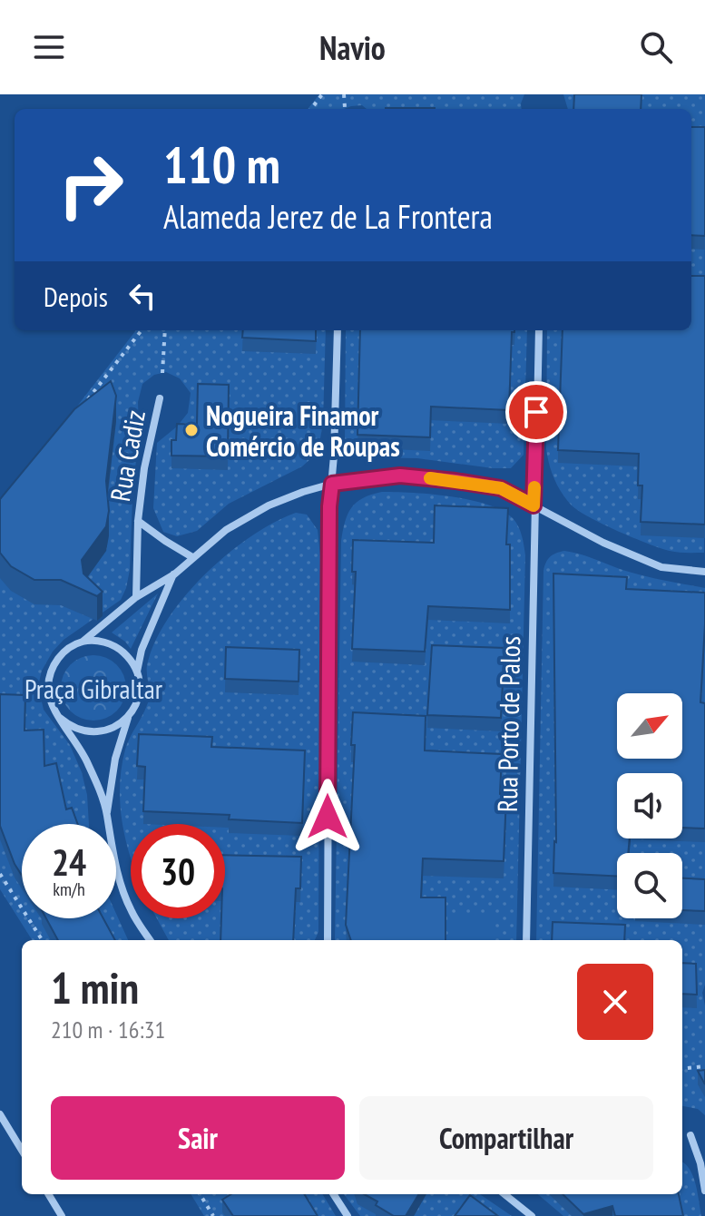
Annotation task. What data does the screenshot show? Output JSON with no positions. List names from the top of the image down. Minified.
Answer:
{"streets":{"street":["Rua Cadiz","Rua Porto de Palos"]},"parks":["Praça Gibraltar"],"places":["Nogueira Finamor Comércio de Roupas"],"north":"top right","page":{"header":"Navio","turn":["110 m","Alameda Jerez de La Frontera"],"then":"Depois","speed":"24 km/h","limit":"30","heading":["1 min","210 m · 16:31"],"buttons":["Sair","Compartilhar"]}}
